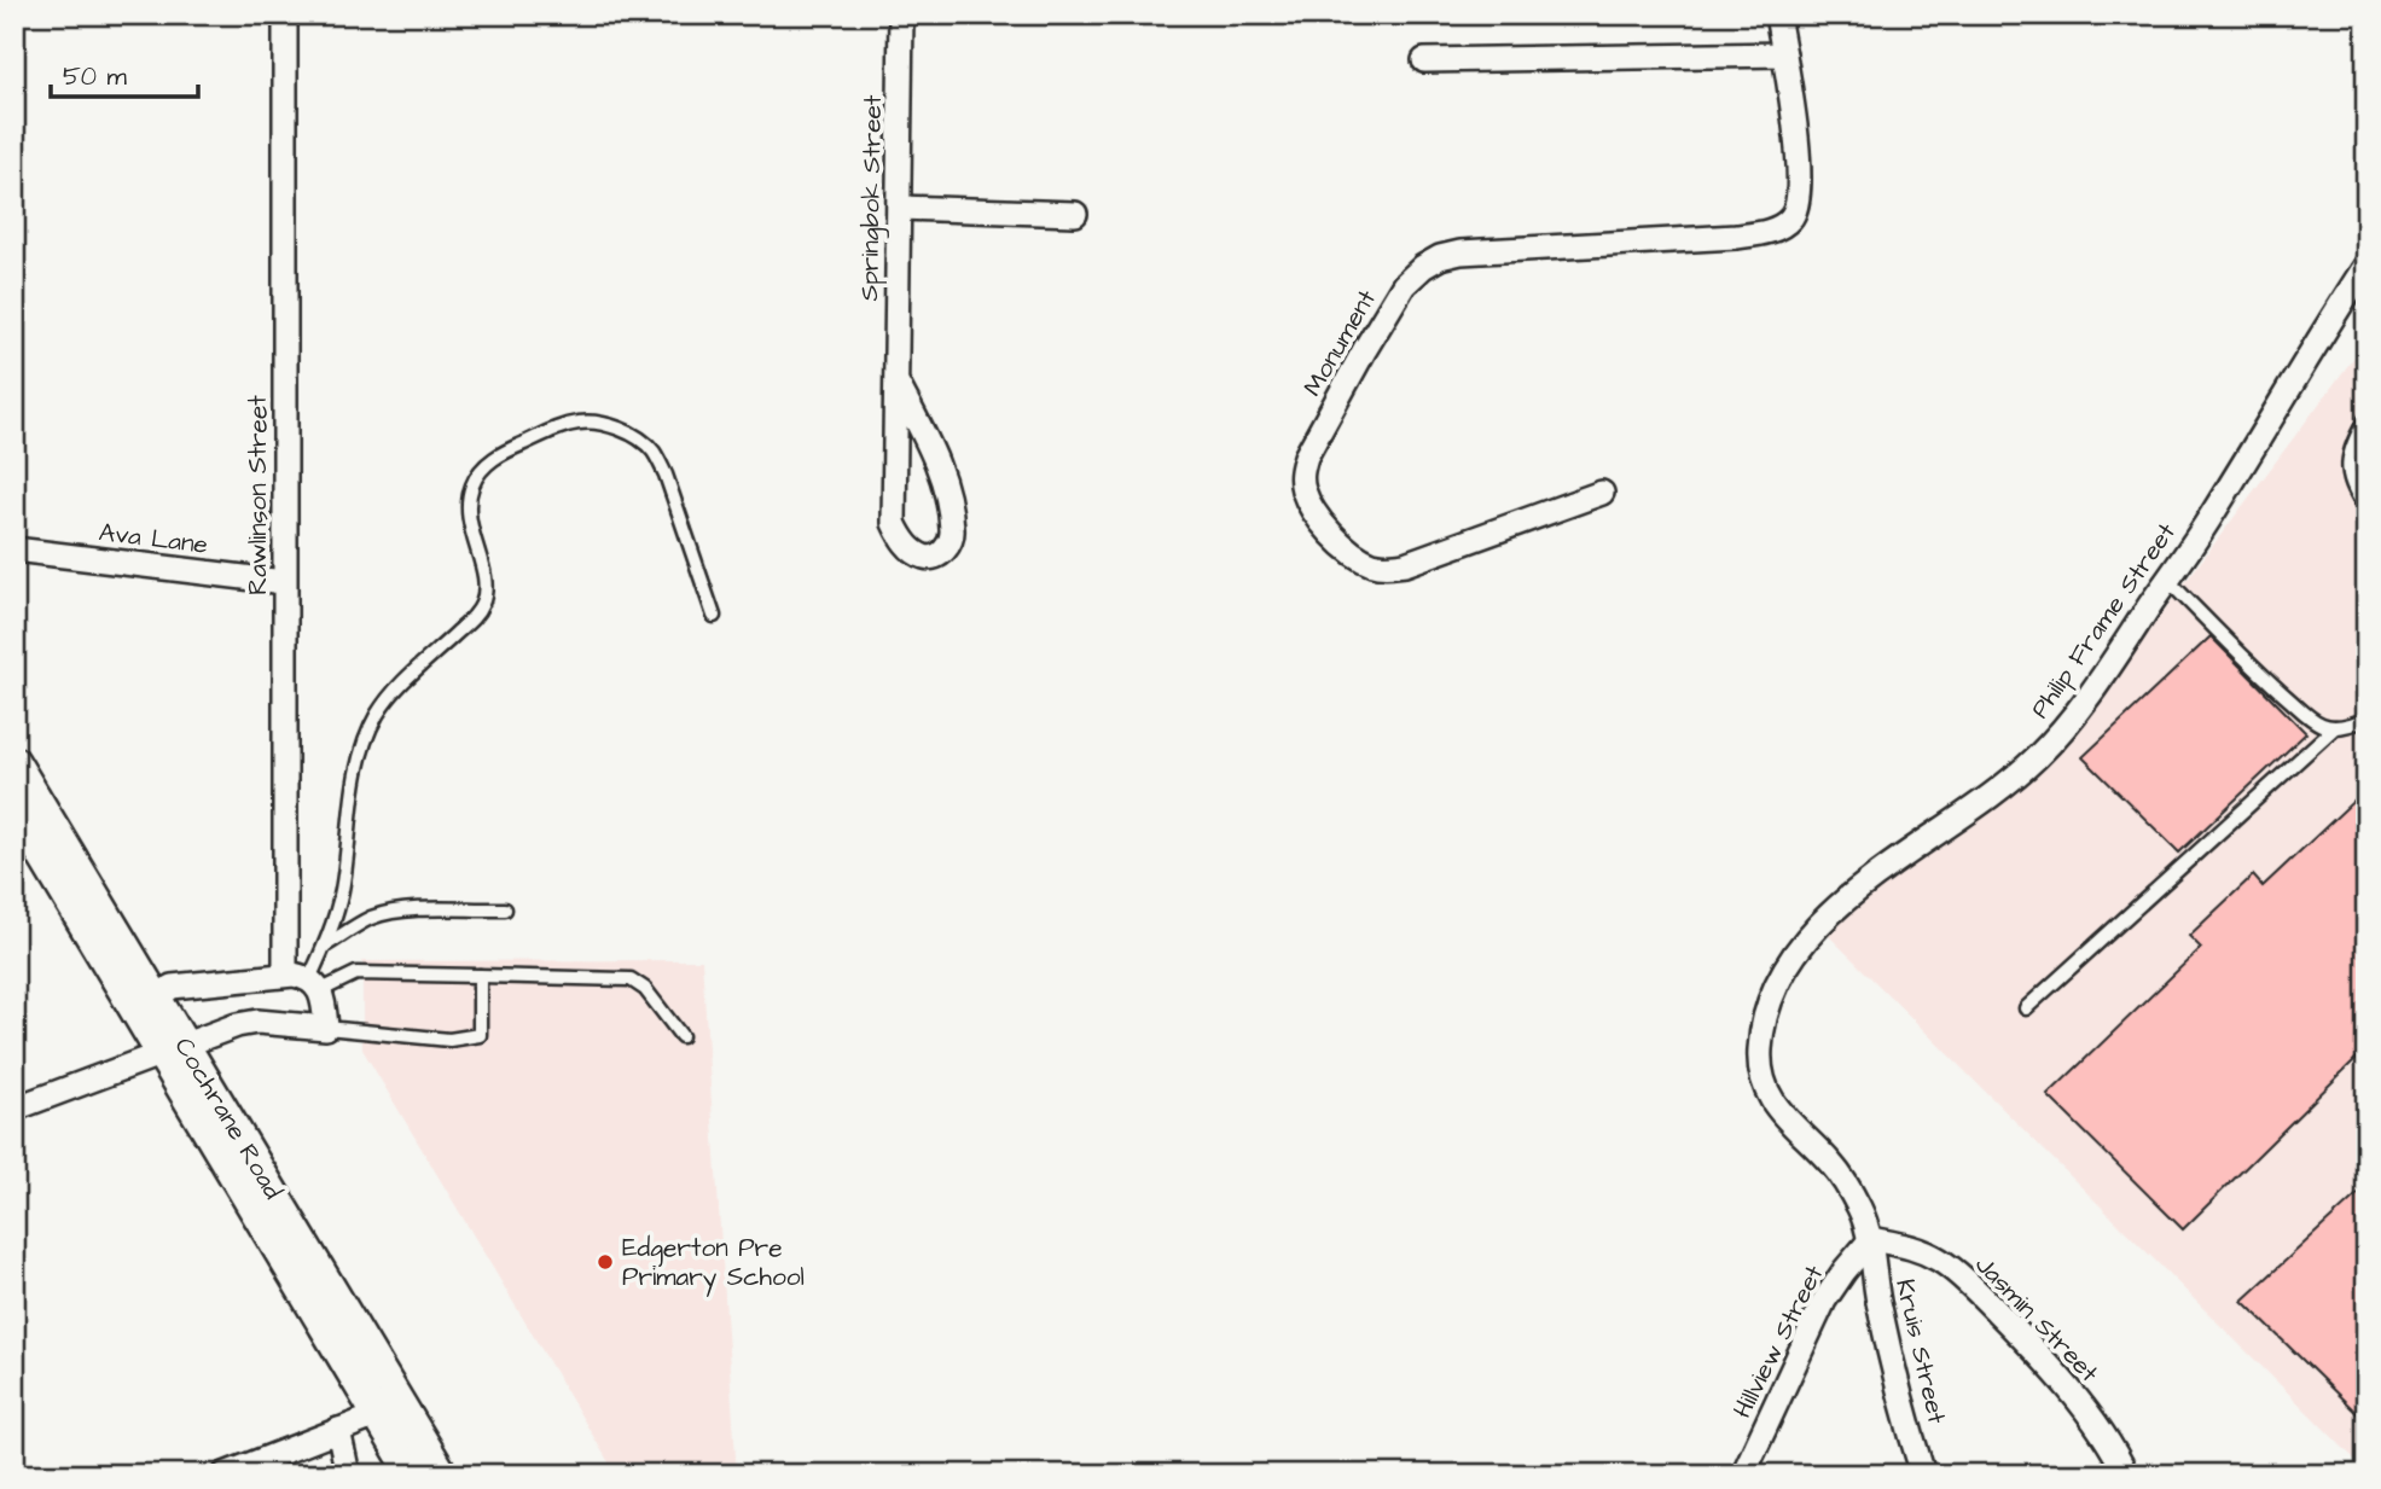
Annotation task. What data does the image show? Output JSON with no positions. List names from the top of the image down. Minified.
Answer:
{"streets":{"street":["Springbok Street","Monument","Rawlinson Street","Ava Lane","Philip Frame Street","Cochrane Road","Jasmin Street","Hillview Street","Kruis Street"]},"crossings":[["Rawlinson Street","Ava Lane"],["Philip Frame Street","Jasmin Street"],["Philip Frame Street","Hillview Street"],["Philip Frame Street","Kruis Street"],["Jasmin Street","Hillview Street"],["Jasmin Street","Kruis Street"],["Hillview Street","Kruis Street"]],"places":["Edgerton Pre Primary School"],"scale_bar":"50 m"}
